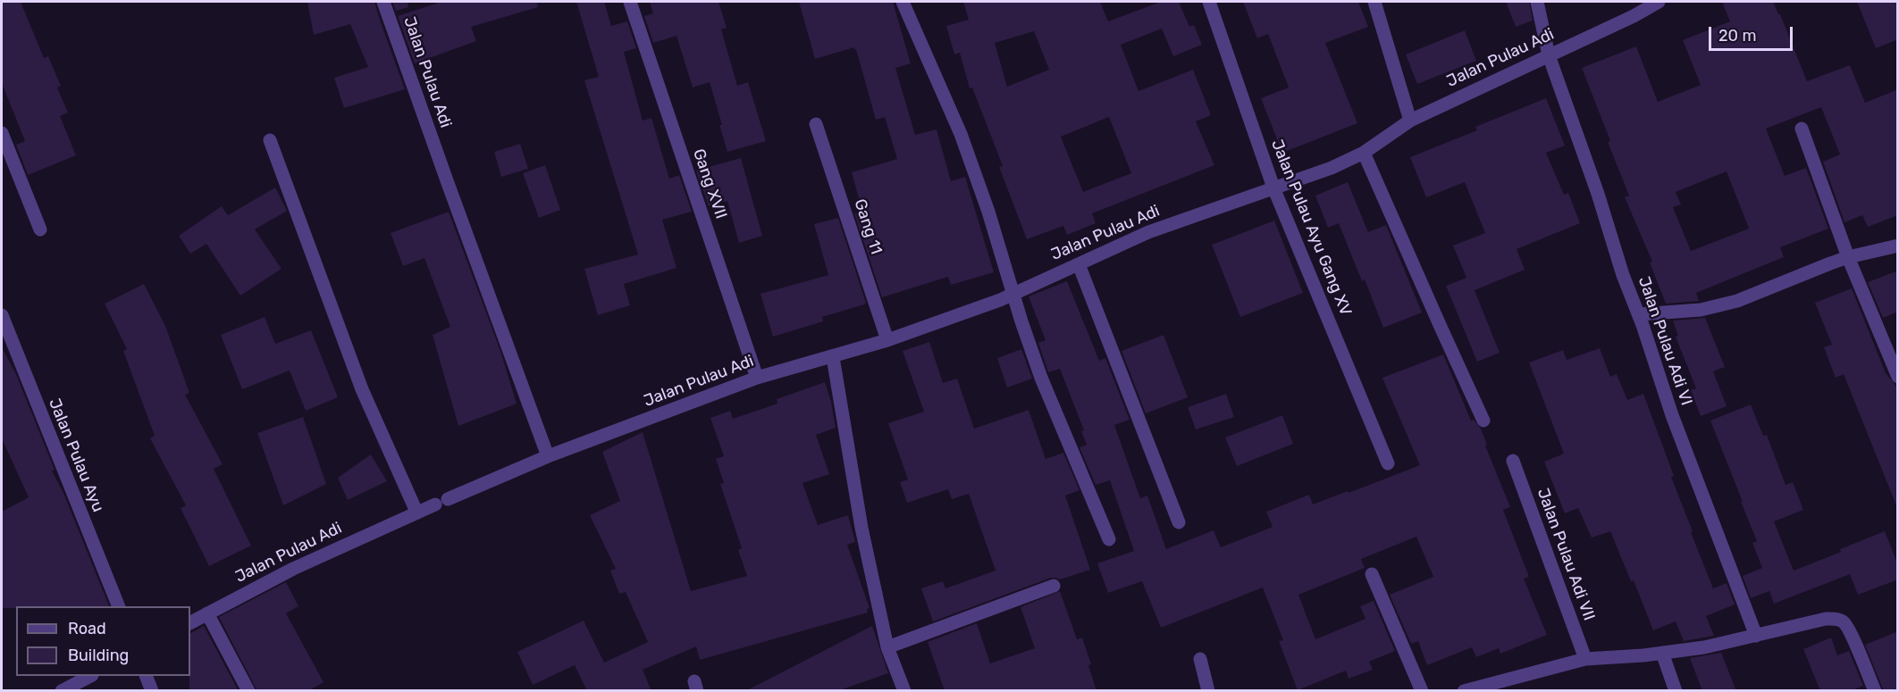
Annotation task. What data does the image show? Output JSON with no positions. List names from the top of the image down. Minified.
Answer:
{"streets":{"street":["Jalan Pulau Adi","Gang XVII","Gang 11","Jalan Pulau Ayu Gang XV","Jalan Pulau Adi VI","Jalan Pulau Ayu","Jalan Pulau Adi VII"]},"crossings":[["Jalan Pulau Adi","Gang XVII"],["Jalan Pulau Adi","Gang 11"],["Jalan Pulau Adi","Jalan Pulau Ayu Gang XV"],["Jalan Pulau Adi","Jalan Pulau Adi VI"]],"legend":["Road","Building"],"scale_bar":"20 m"}
